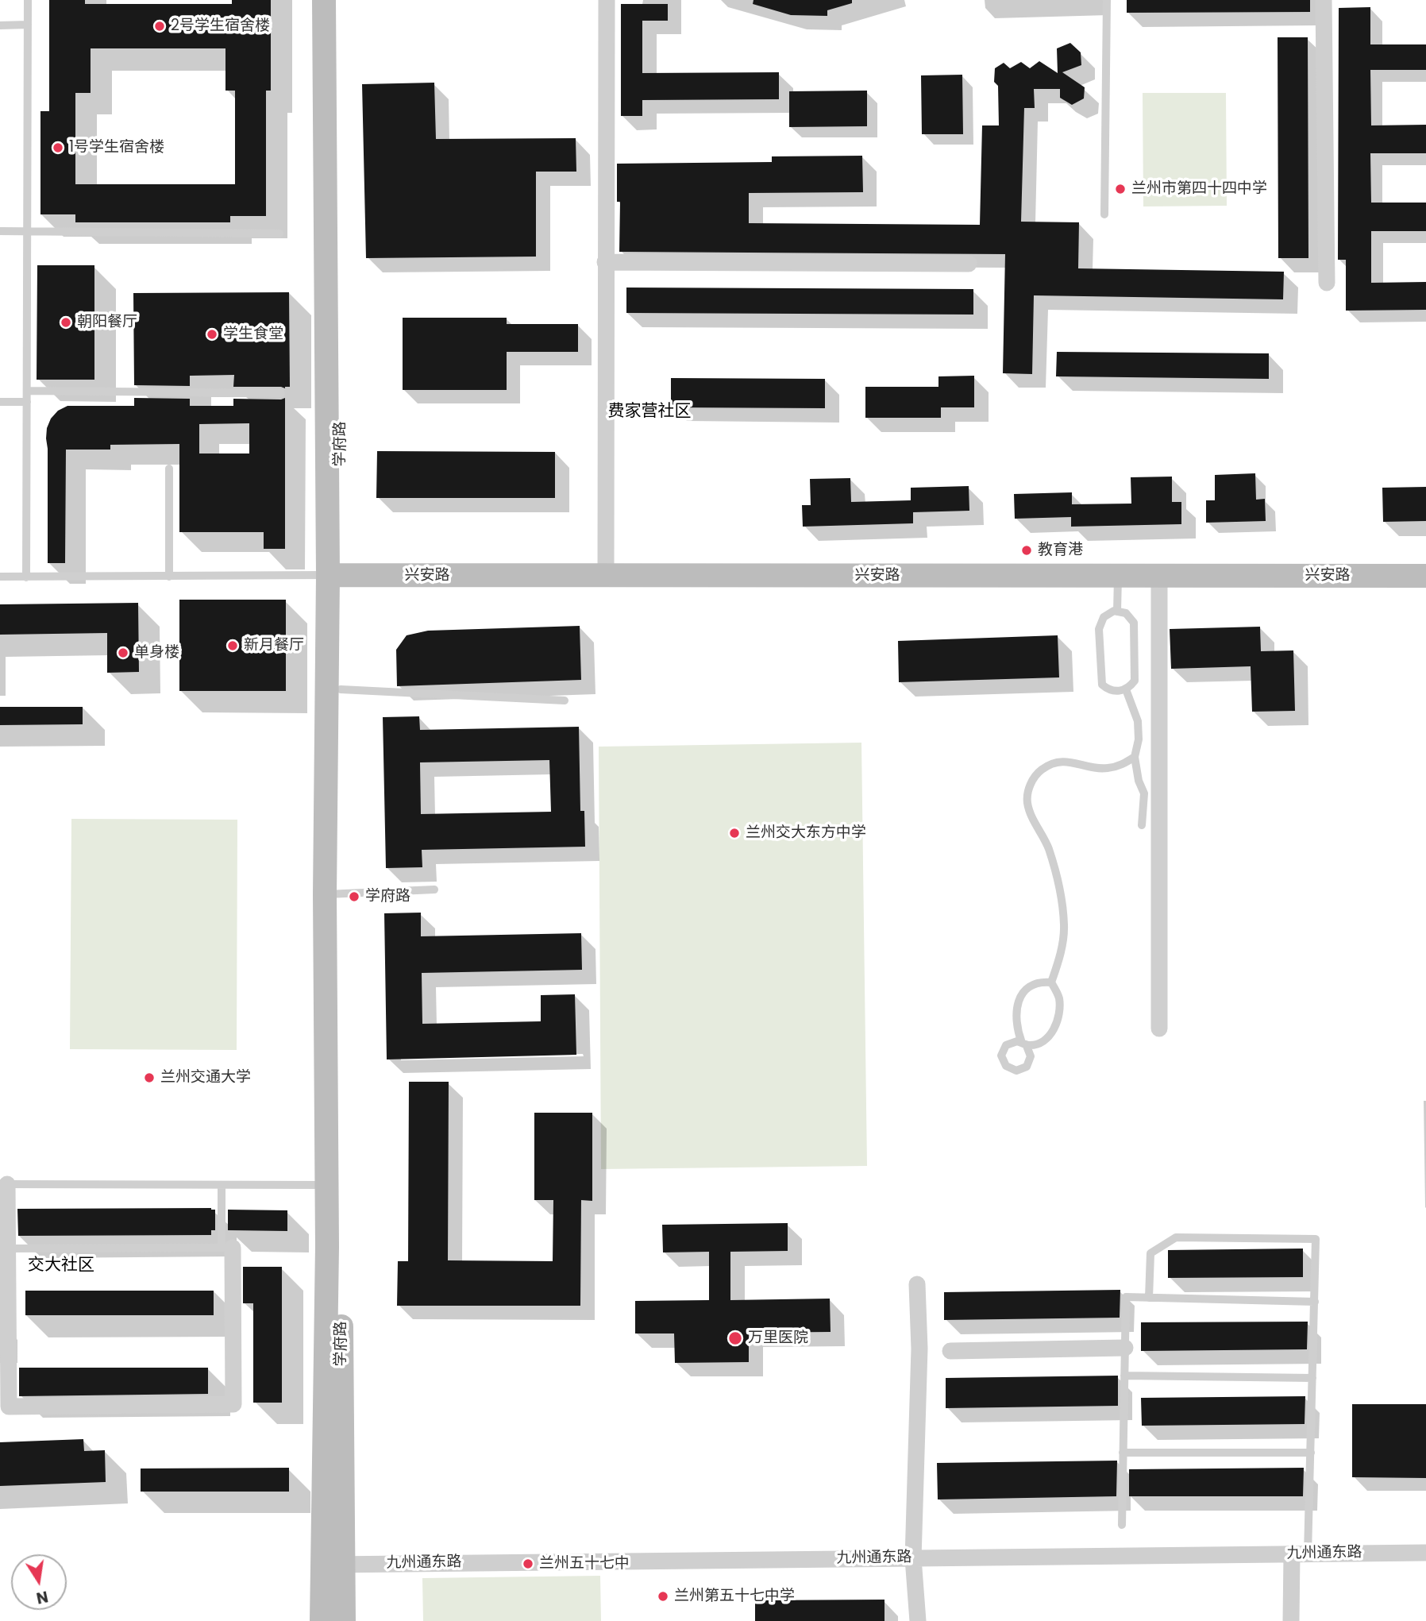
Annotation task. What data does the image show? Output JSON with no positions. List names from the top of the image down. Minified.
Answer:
{"streets":{"street":["学府路","兴安路","九州通东路"]},"crossings":[["学府路","兴安路"],["学府路","九州通东路"]],"districts":["费家营社区","交大社区"],"places":["2号学生宿舍楼","1号学生宿舍楼","兰州市第四十四中学","朝阳餐厅","学生食堂","教育港","新月餐厅","单身楼","兰州交大东方中学","学府路","兰州交通大学","万里医院","兰州五十七中","兰州第五十七中学"],"north":"bottom"}
